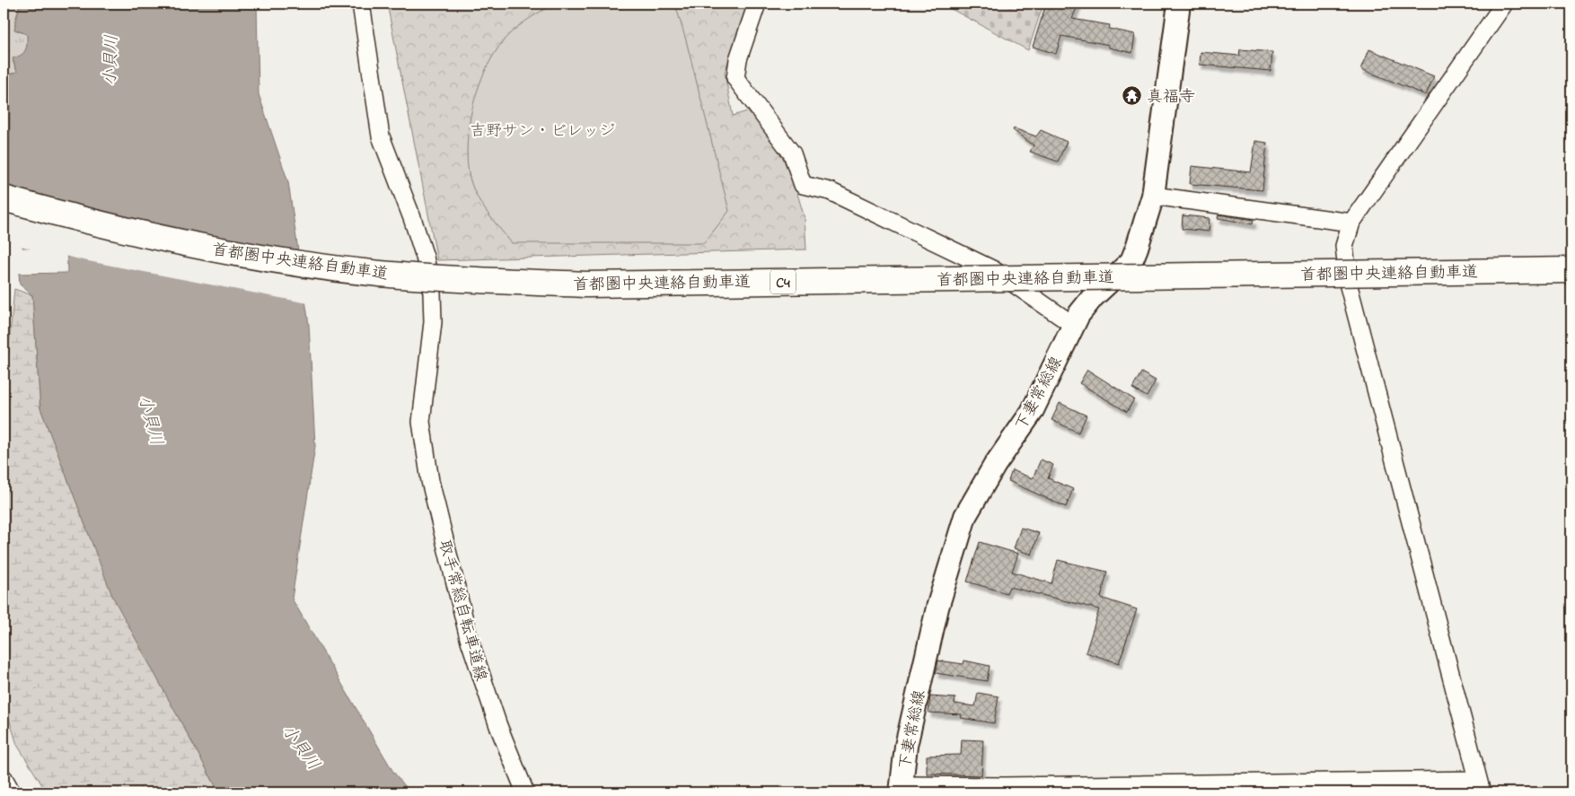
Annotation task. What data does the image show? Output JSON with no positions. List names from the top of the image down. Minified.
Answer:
{"streets":{"highway":["首都圏中央連絡自動車道","C4"],"main road":["下妻常総線"],"street":["取手常総自転車道線"]},"water":["小貝川"],"parks":["吉野サン・ビレッジ"],"places":{"temple":["真福寺"]}}
